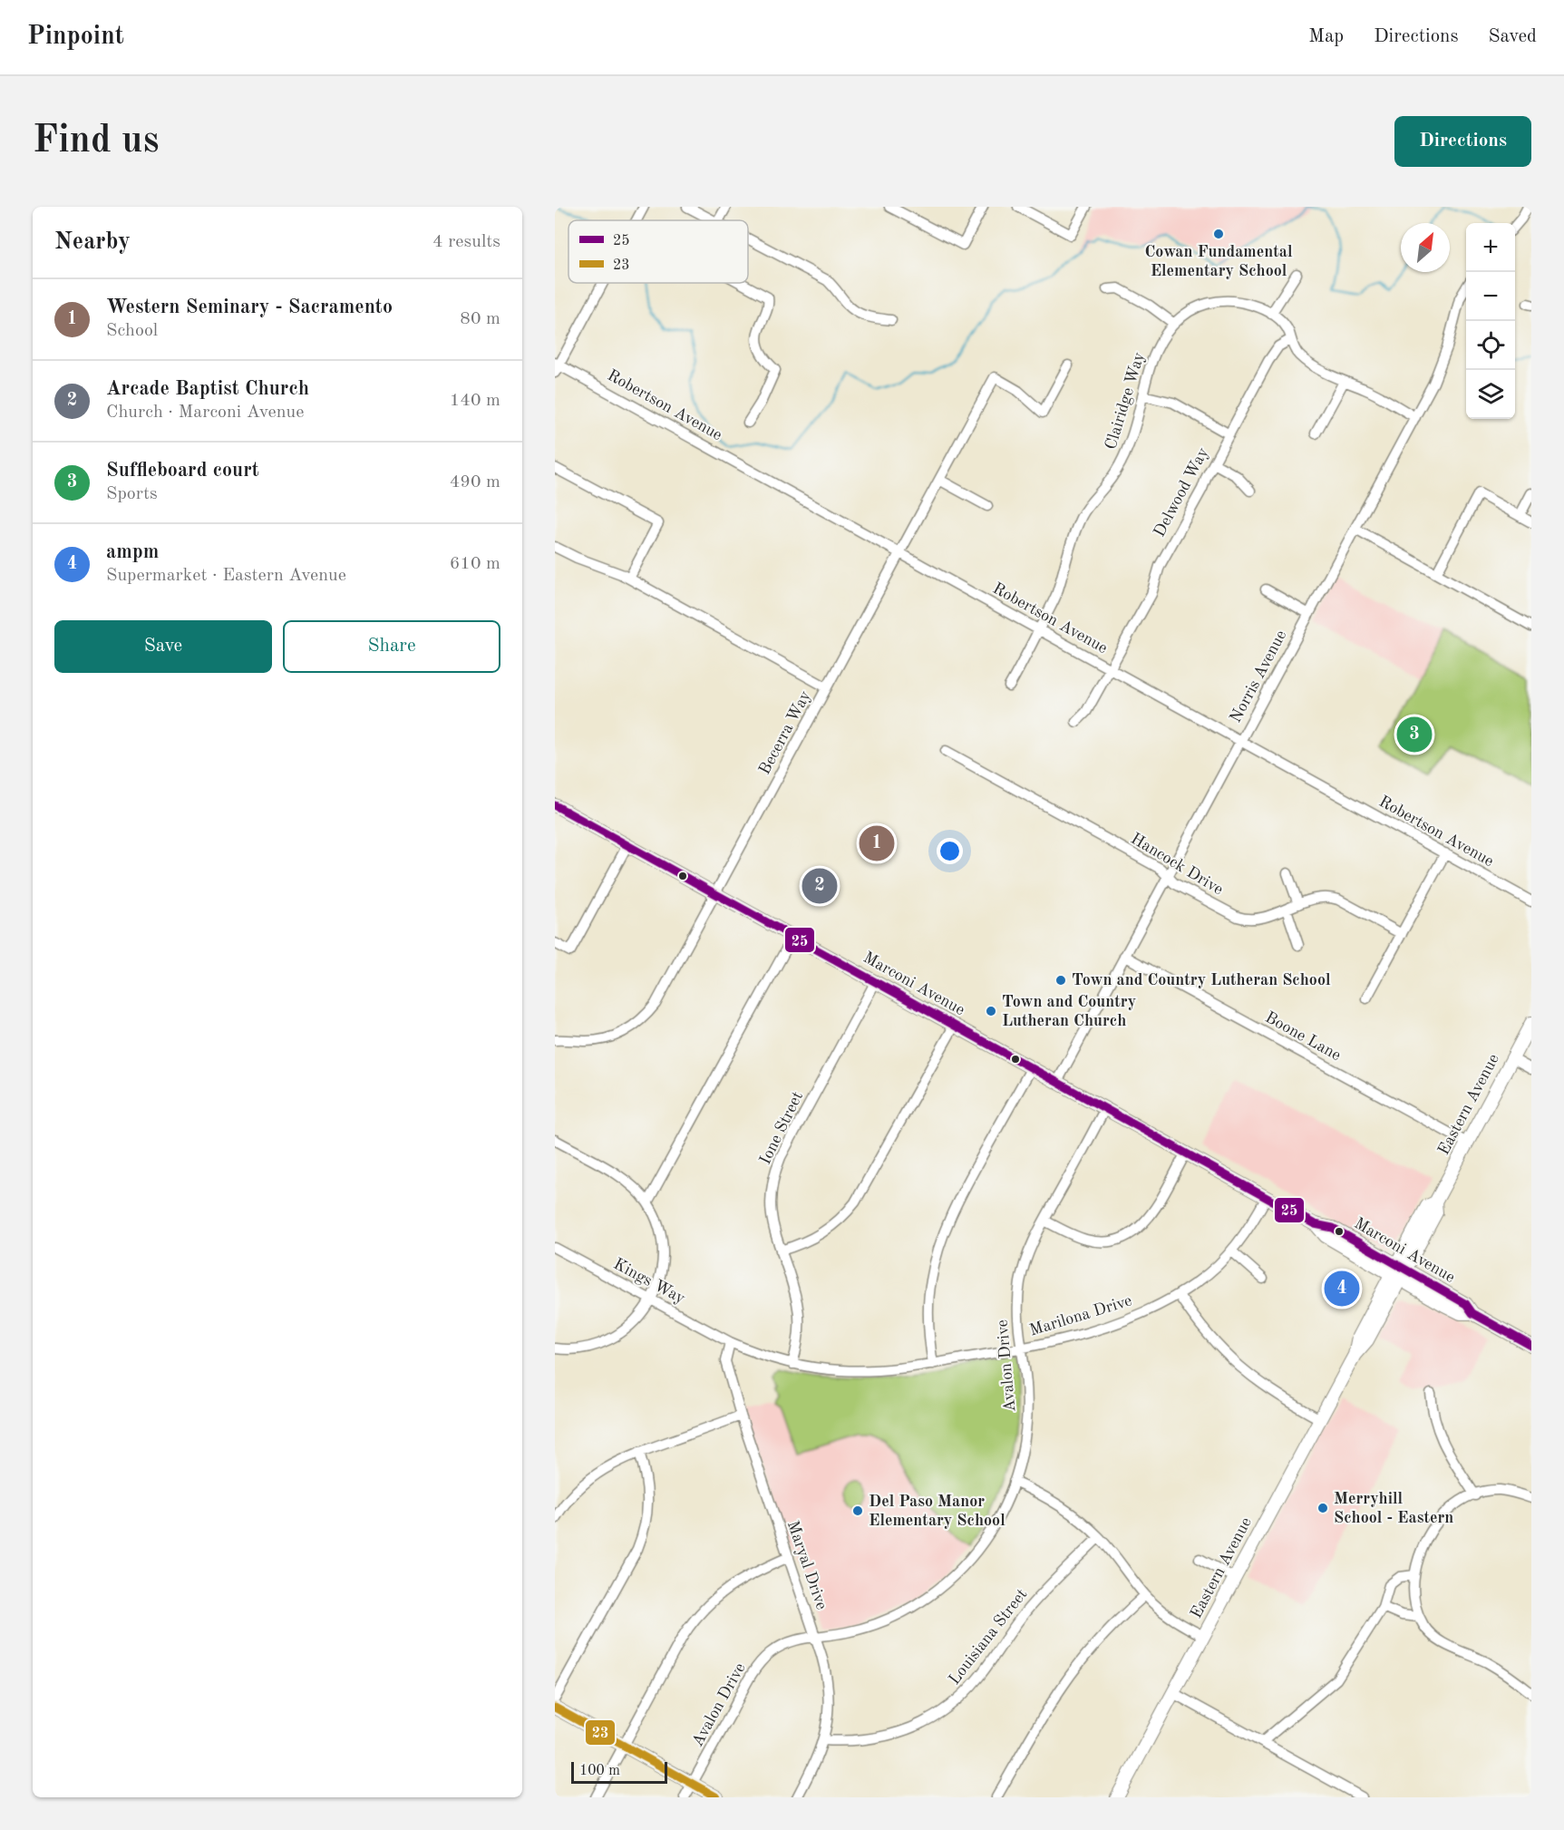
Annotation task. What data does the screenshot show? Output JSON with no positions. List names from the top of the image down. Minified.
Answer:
{"streets":{"main road":["Marconi Avenue","Eastern Avenue"],"street":["Clairidge Way","Robertson Avenue","Delwood Way","Norris Avenue","Becerra Way","Hancock Drive","Boone Lane","Ione Street","Kings Way","Marilona Drive","Avalon Drive","Maryal Drive","Louisiana Street"]},"crossings":[["Clairidge Way","Robertson Avenue"],["Clairidge Way","Delwood Way"],["Clairidge Way","Norris Avenue"],["Robertson Avenue","Delwood Way"],["Robertson Avenue","Norris Avenue"],["Robertson Avenue","Becerra Way"],["Norris Avenue","Hancock Drive"],["Norris Avenue","Marconi Avenue"],["Norris Avenue","Boone Lane"],["Becerra Way","Marconi Avenue"],["Marconi Avenue","Eastern Avenue"],["Marconi Avenue","Ione Street"],["Marconi Avenue","Marilona Drive"],["Marconi Avenue","Avalon Drive"],["Boone Lane","Eastern Avenue"],["Ione Street","Marilona Drive"],["Kings Way","Marilona Drive"],["Kings Way","Maryal Drive"],["Marilona Drive","Avalon Drive"],["Marilona Drive","Maryal Drive"],["Avalon Drive","Maryal Drive"],["Maryal Drive","Louisiana Street"]],"places":["Cowan Fundamental Elementary School","Town and Country Lutheran School","Town and Country Lutheran Church","Merryhill School - Eastern","Del Paso Manor Elementary School"],"lines":["transit line 25","transit line 23"],"legend":["25","23"],"scale_bar":"100 m","north":"top right","page":{"header":"Pinpoint","nav":["Map","Directions","Saved"],"buttons":["Directions",["Save","Share"]],"title":"Find us","heading":["Nearby","4 results"],"map_buttons":["+","−"],"list":[{"mark":"1","name":"Western Seminary - Sacramento","note":"School","value":"80 m"},{"mark":"2","name":"Arcade Baptist Church","note":"Church · Marconi Avenue","value":"140 m"},{"mark":"3","name":"Suffleboard court","note":"Sports","value":"490 m"},{"mark":"4","name":"ampm","note":"Supermarket · Eastern Avenue","value":"610 m"}],"pins":["3","1","2","4"],"scale":"100 m"}}
